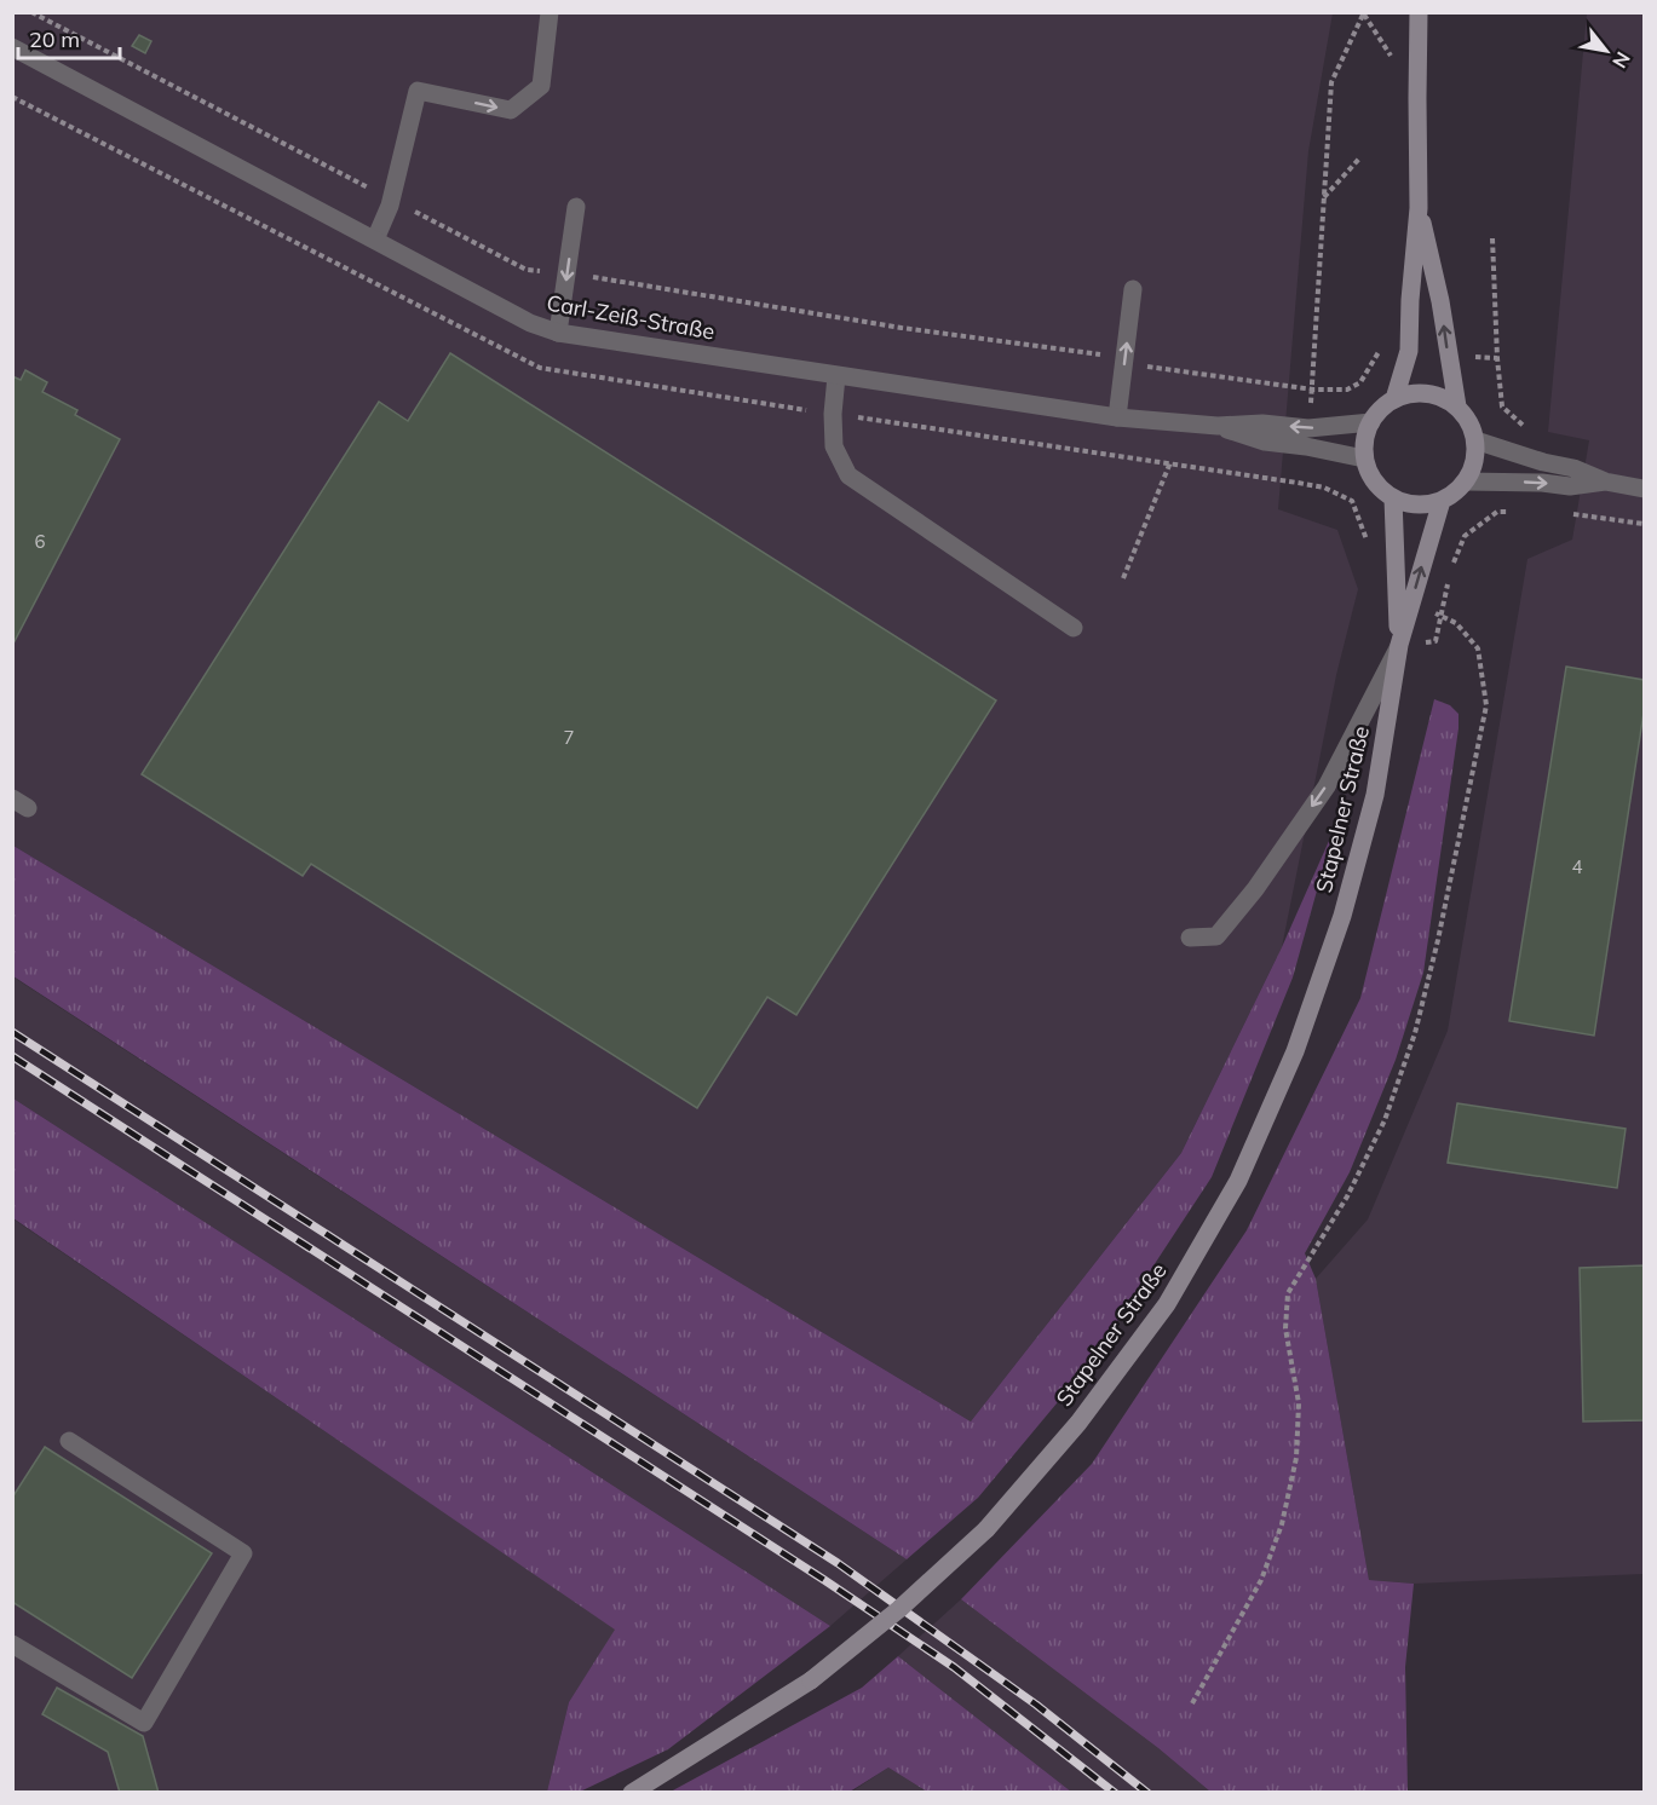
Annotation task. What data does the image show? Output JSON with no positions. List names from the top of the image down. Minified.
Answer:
{"streets":{"street":["Carl-Zeiß-Straße","Stapelner Straße"]},"crossings":[["Carl-Zeiß-Straße","Stapelner Straße"]],"house_numbers":["6","7","4"],"scale_bar":"20 m","north":"bottom right"}
